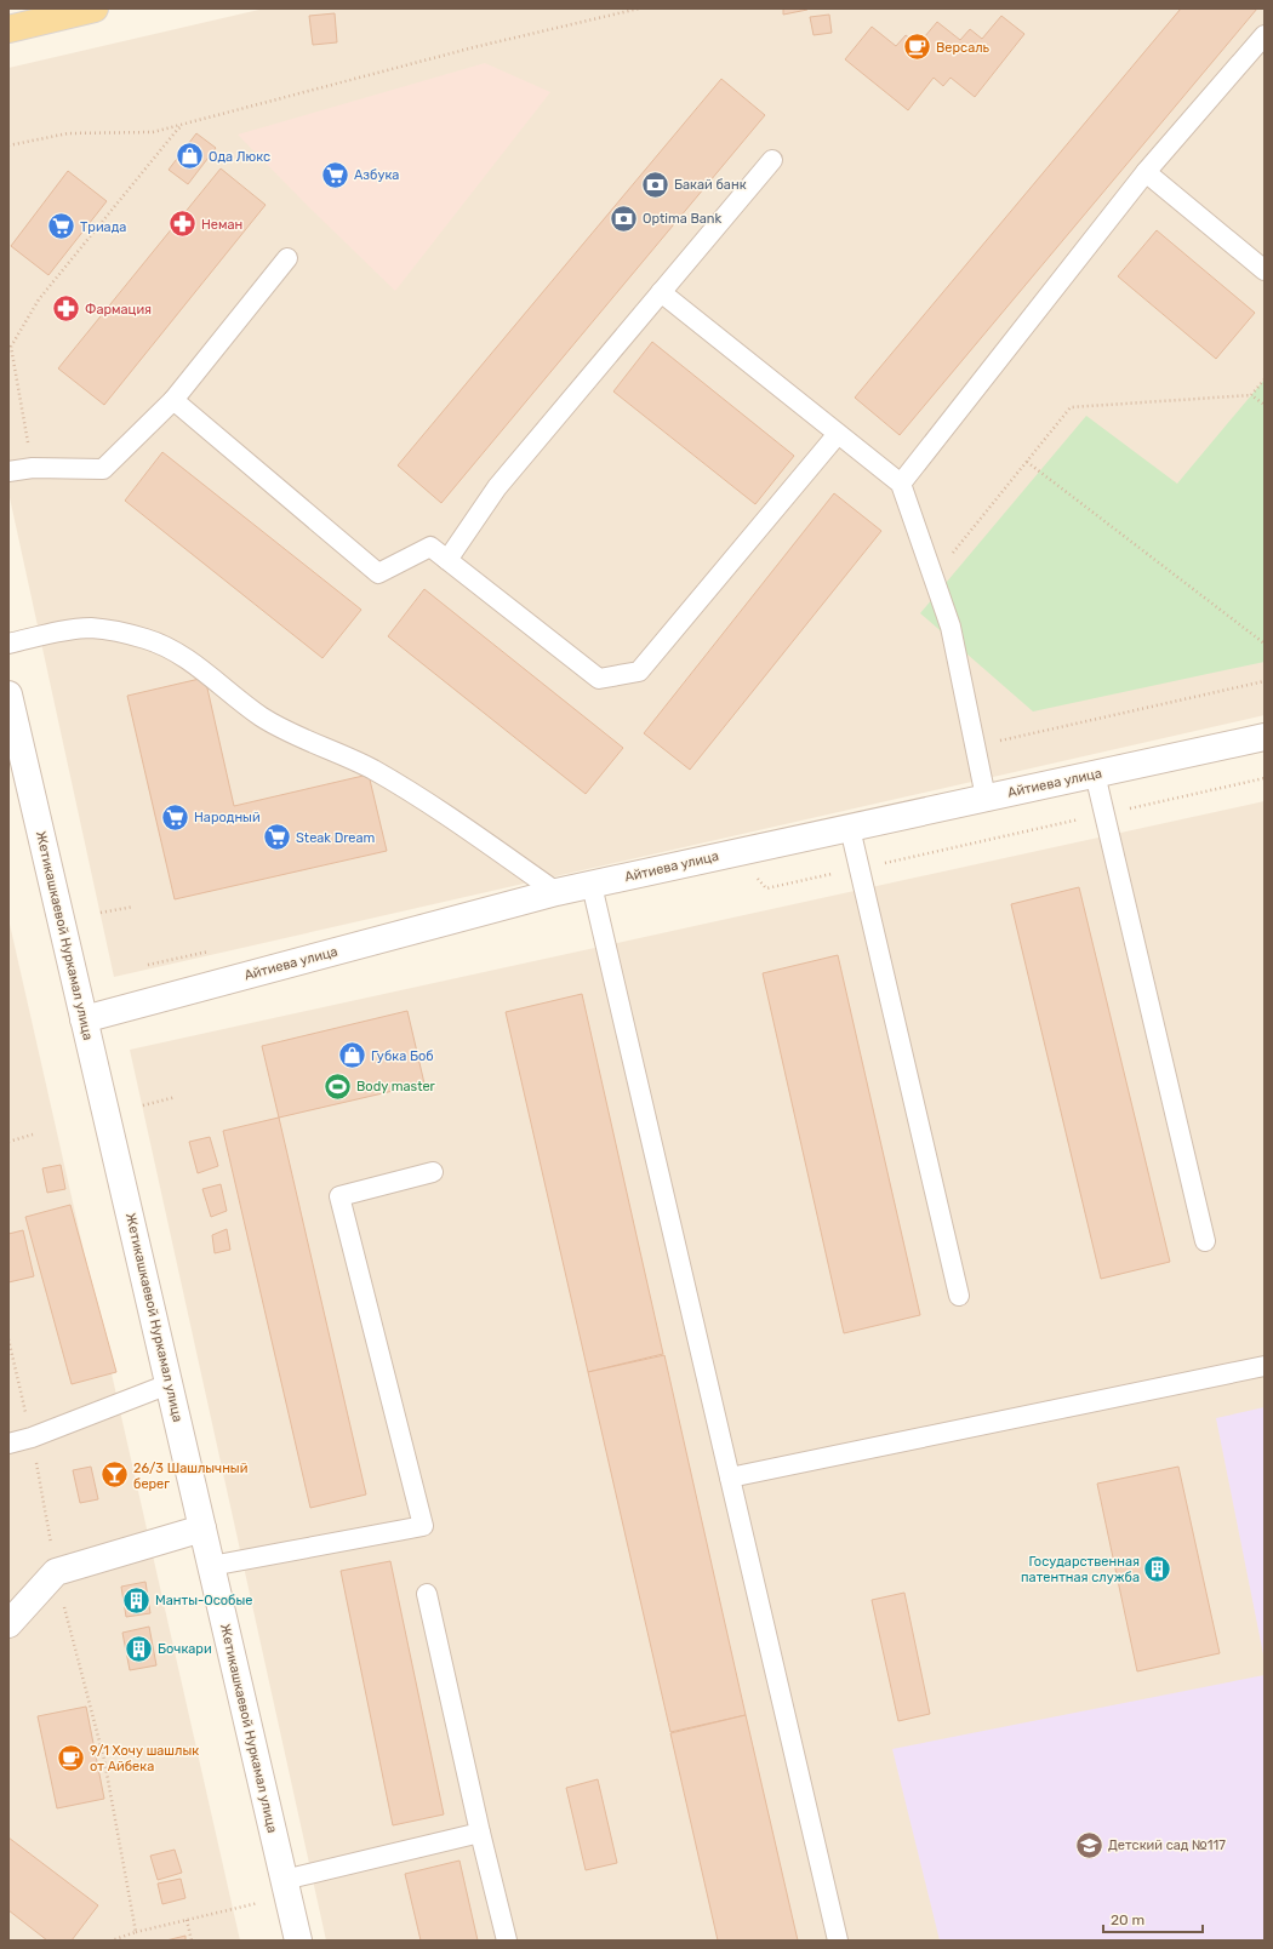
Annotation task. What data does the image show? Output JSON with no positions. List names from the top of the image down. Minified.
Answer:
{"streets":{"street":["Айтиева улица","Жетикашкаевой Нуркамал улица"]},"crossings":[["Айтиева улица","Жетикашкаевой Нуркамал улица"]],"places":{"cafe":["Версаль","9/1 Хочу шашлык от Айбека"],"shop":["Ода Люкс","Губка Боб"],"supermarket":["Азбука","Триада","Народный","Steak Dream"],"bank":["Бакай банк","Optima Bank"],"pharmacy":["Неман","Фармация"],"sports":["Body master"],"bar":["26/3 Шашлычный берег"],"building":["Государственная патентная служба","Манты-Особые","Бочкари"],"school or university":["Детский сад №117"]},"scale_bar":"20 m"}
